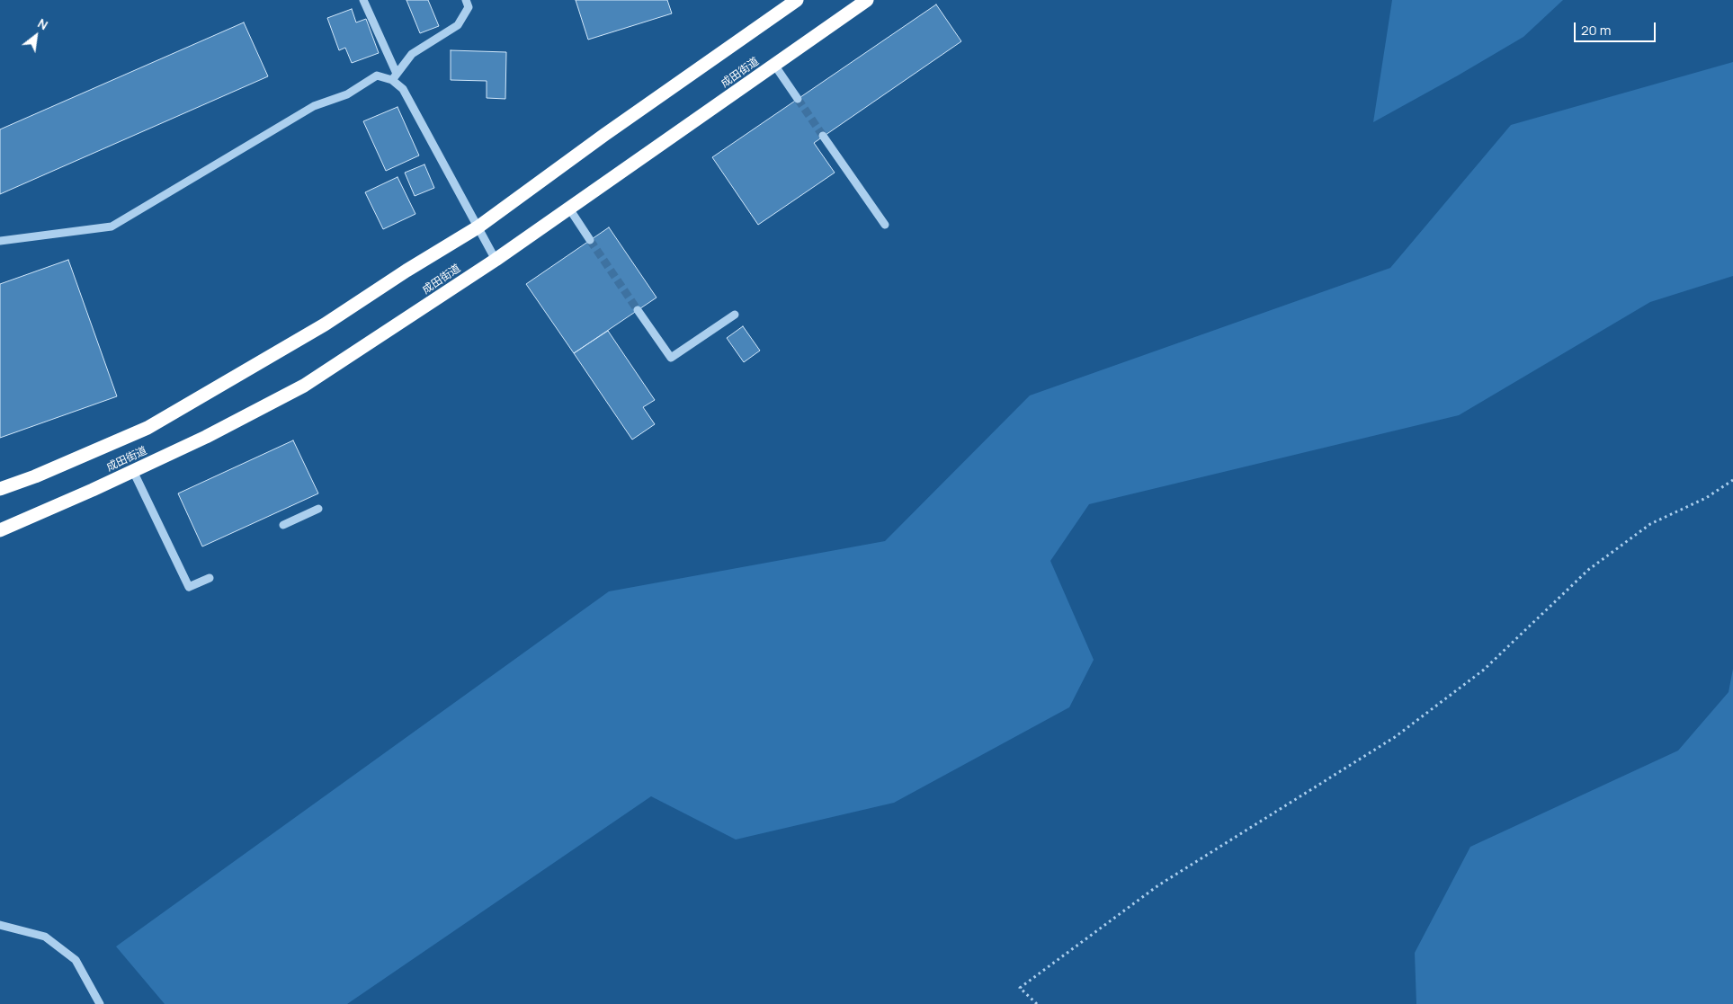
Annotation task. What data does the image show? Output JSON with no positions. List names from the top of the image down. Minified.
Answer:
{"streets":{"highway":["成田街道"]},"scale_bar":"20 m","north":"top right"}
